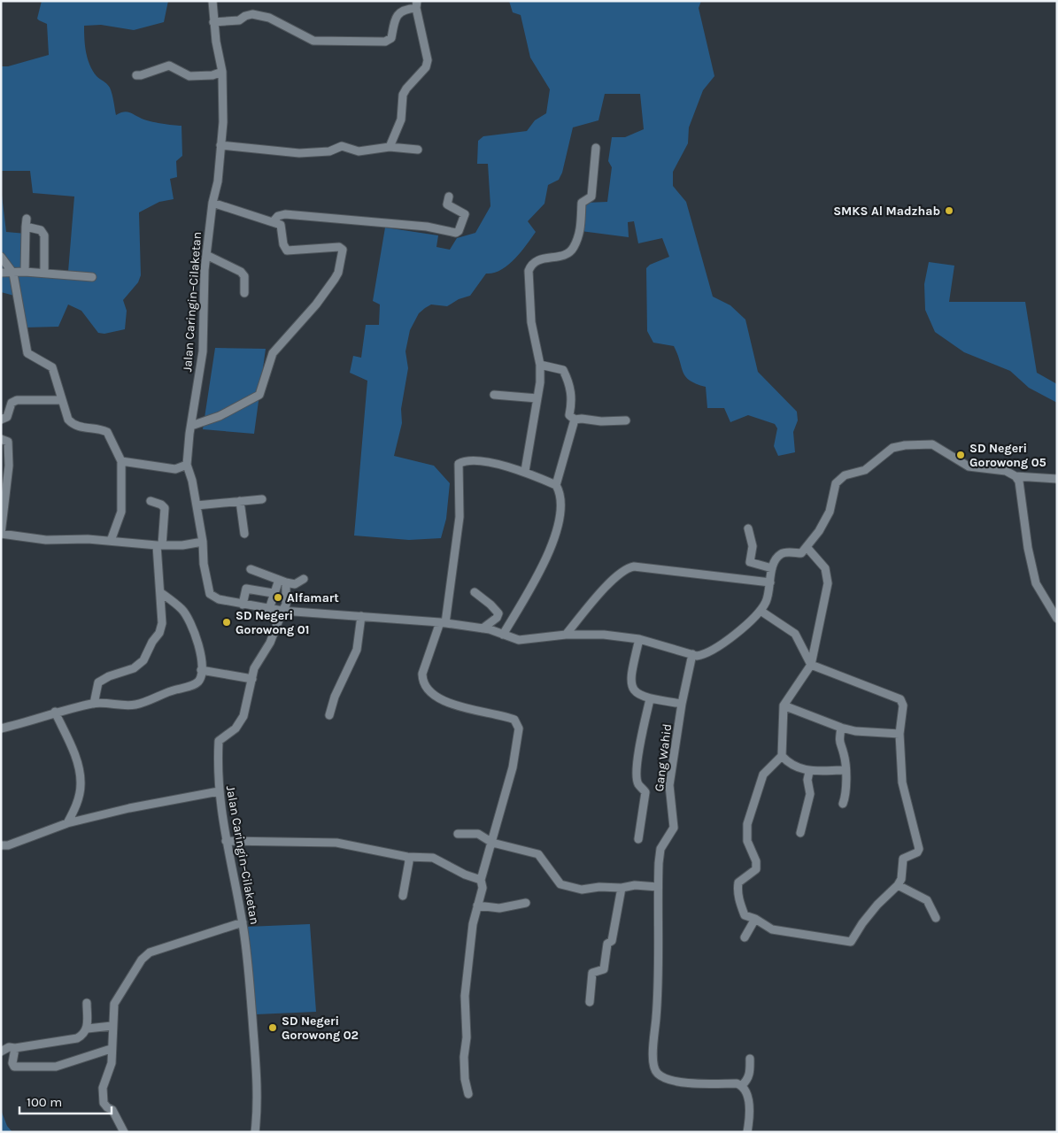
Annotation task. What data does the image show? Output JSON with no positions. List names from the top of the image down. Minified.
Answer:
{"streets":{"street":["Jalan Caringin–Cilaketan","Gang Wahid"]},"places":["SMKS Al Madzhab","SD Negeri Gorowong 05","Alfamart","SD Negeri Gorowong 01","SD Negeri Gorowong 02"],"scale_bar":"100 m"}
